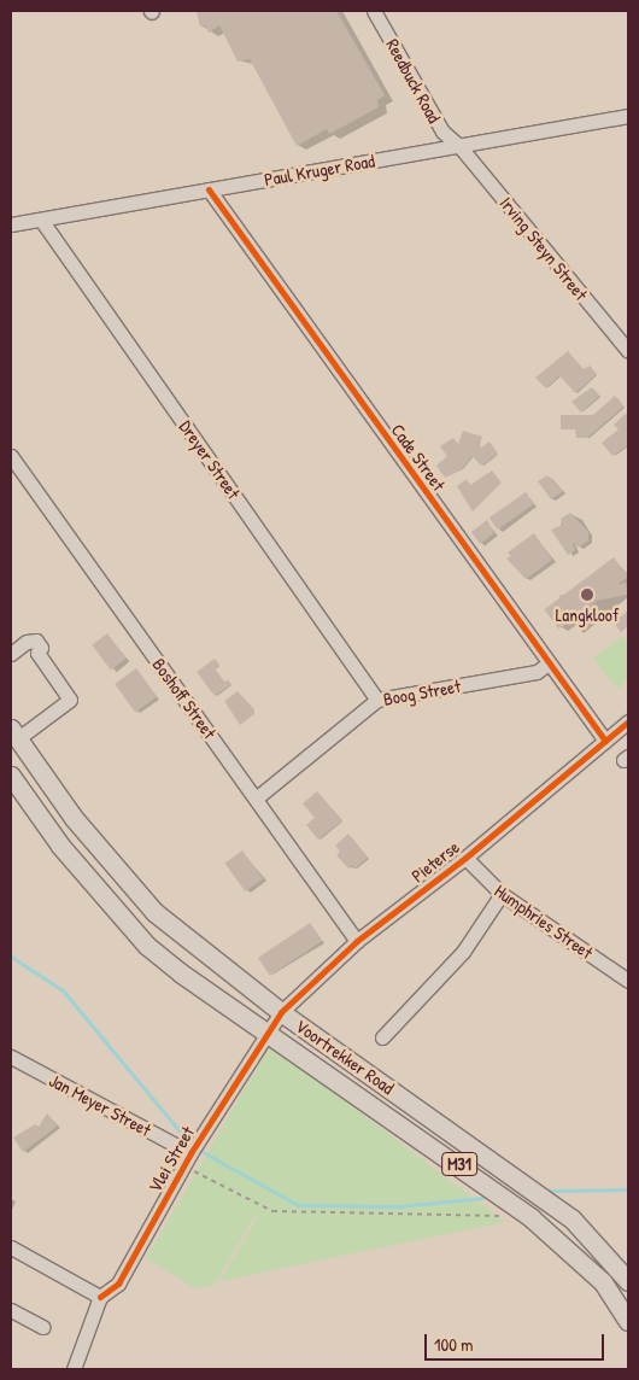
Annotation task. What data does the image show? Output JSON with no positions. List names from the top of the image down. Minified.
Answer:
{"streets":{"main road":["Voortrekker Road","M31"],"street":["Reedbuck Road","Paul Kruger Road","Irving Steyn Street","Cade Street","Dreyer Street","Boog Street","Boshoff Street","Pieterse","Humphries Street","Jan Meyer Street","Vlei Street"]},"crossings":[["Reedbuck Road","Paul Kruger Road"],["Reedbuck Road","Irving Steyn Street"],["Paul Kruger Road","Irving Steyn Street"],["Paul Kruger Road","Cade Street"],["Paul Kruger Road","Dreyer Street"],["Cade Street","Boog Street"],["Cade Street","Pieterse"],["Dreyer Street","Boog Street"],["Boog Street","Boshoff Street"],["Boshoff Street","Pieterse"],["Pieterse","Humphries Street"],["Pieterse","Voortrekker Road"],["Pieterse","Vlei Street"],["Voortrekker Road","Vlei Street"],["Jan Meyer Street","Vlei Street"]],"places":["Langkloof"],"scale_bar":"100 m"}
